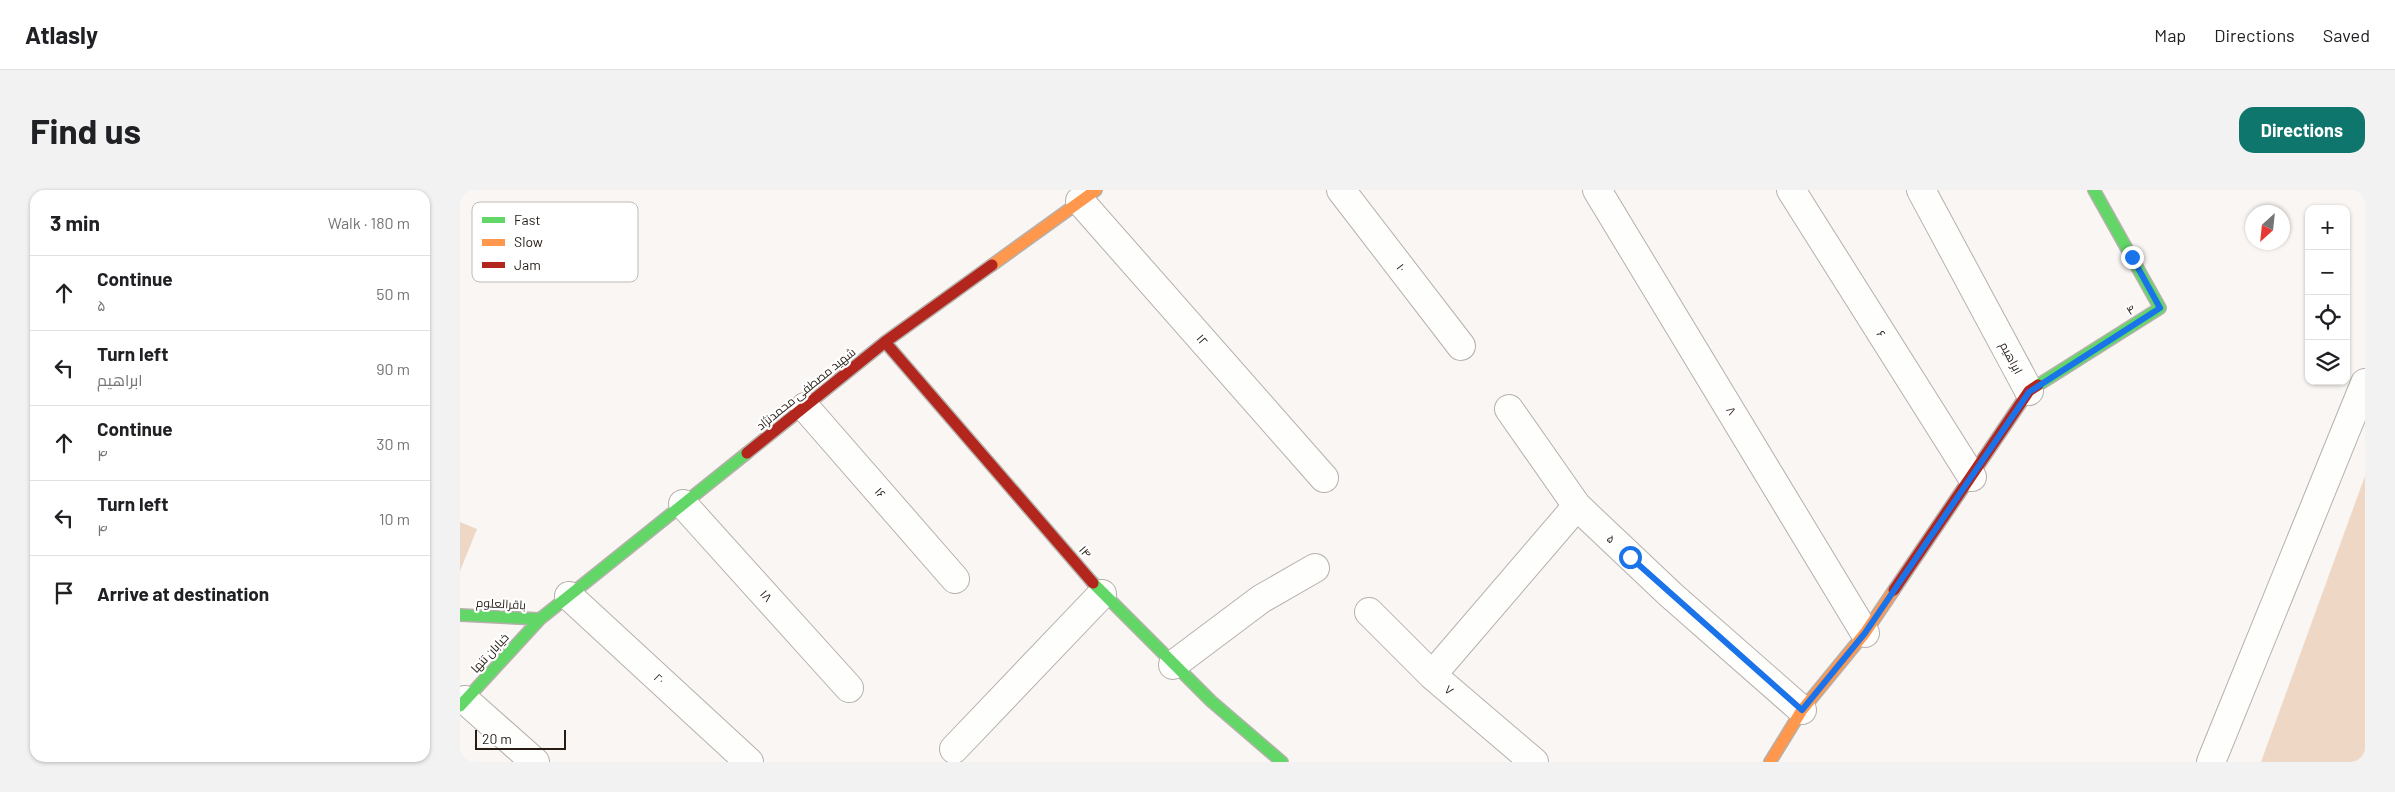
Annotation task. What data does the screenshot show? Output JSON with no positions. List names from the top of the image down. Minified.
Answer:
{"streets":{"street":["۱۰","۴","۶","۱۲","ابراهیم","شهید مصطفی محمدنژاد","۸","۱۶","۵","۱۴","۱۸","باقرالعلوم","خیابان تنها","۲۰","۷"]},"crossings":[["۴","ابراهیم"],["۱۲","شهید مصطفی محمدنژاد"],["شهید مصطفی محمدنژاد","۱۶"],["شهید مصطفی محمدنژاد","۱۴"],["شهید مصطفی محمدنژاد","۱۸"],["شهید مصطفی محمدنژاد","باقرالعلوم"],["شهید مصطفی محمدنژاد","خیابان تنها"],["شهید مصطفی محمدنژاد","۲۰"],["باقرالعلوم","خیابان تنها"]],"legend":["Fast","Slow","Jam"],"scale_bar":"20 m","north":"bottom left","page":{"header":"Atlasly","nav":["Map","Directions","Saved"],"buttons":"Directions","title":"Find us","heading":["3 min","Walk · 180 m"],"map_buttons":["+","−"],"list":[["Continue","۵","50 m"],["Turn left","ابراهیم","90 m"],["Continue","۴","30 m"],["Turn left","۴","10 m"],"Arrive at destination"],"scale":"20 m"}}
